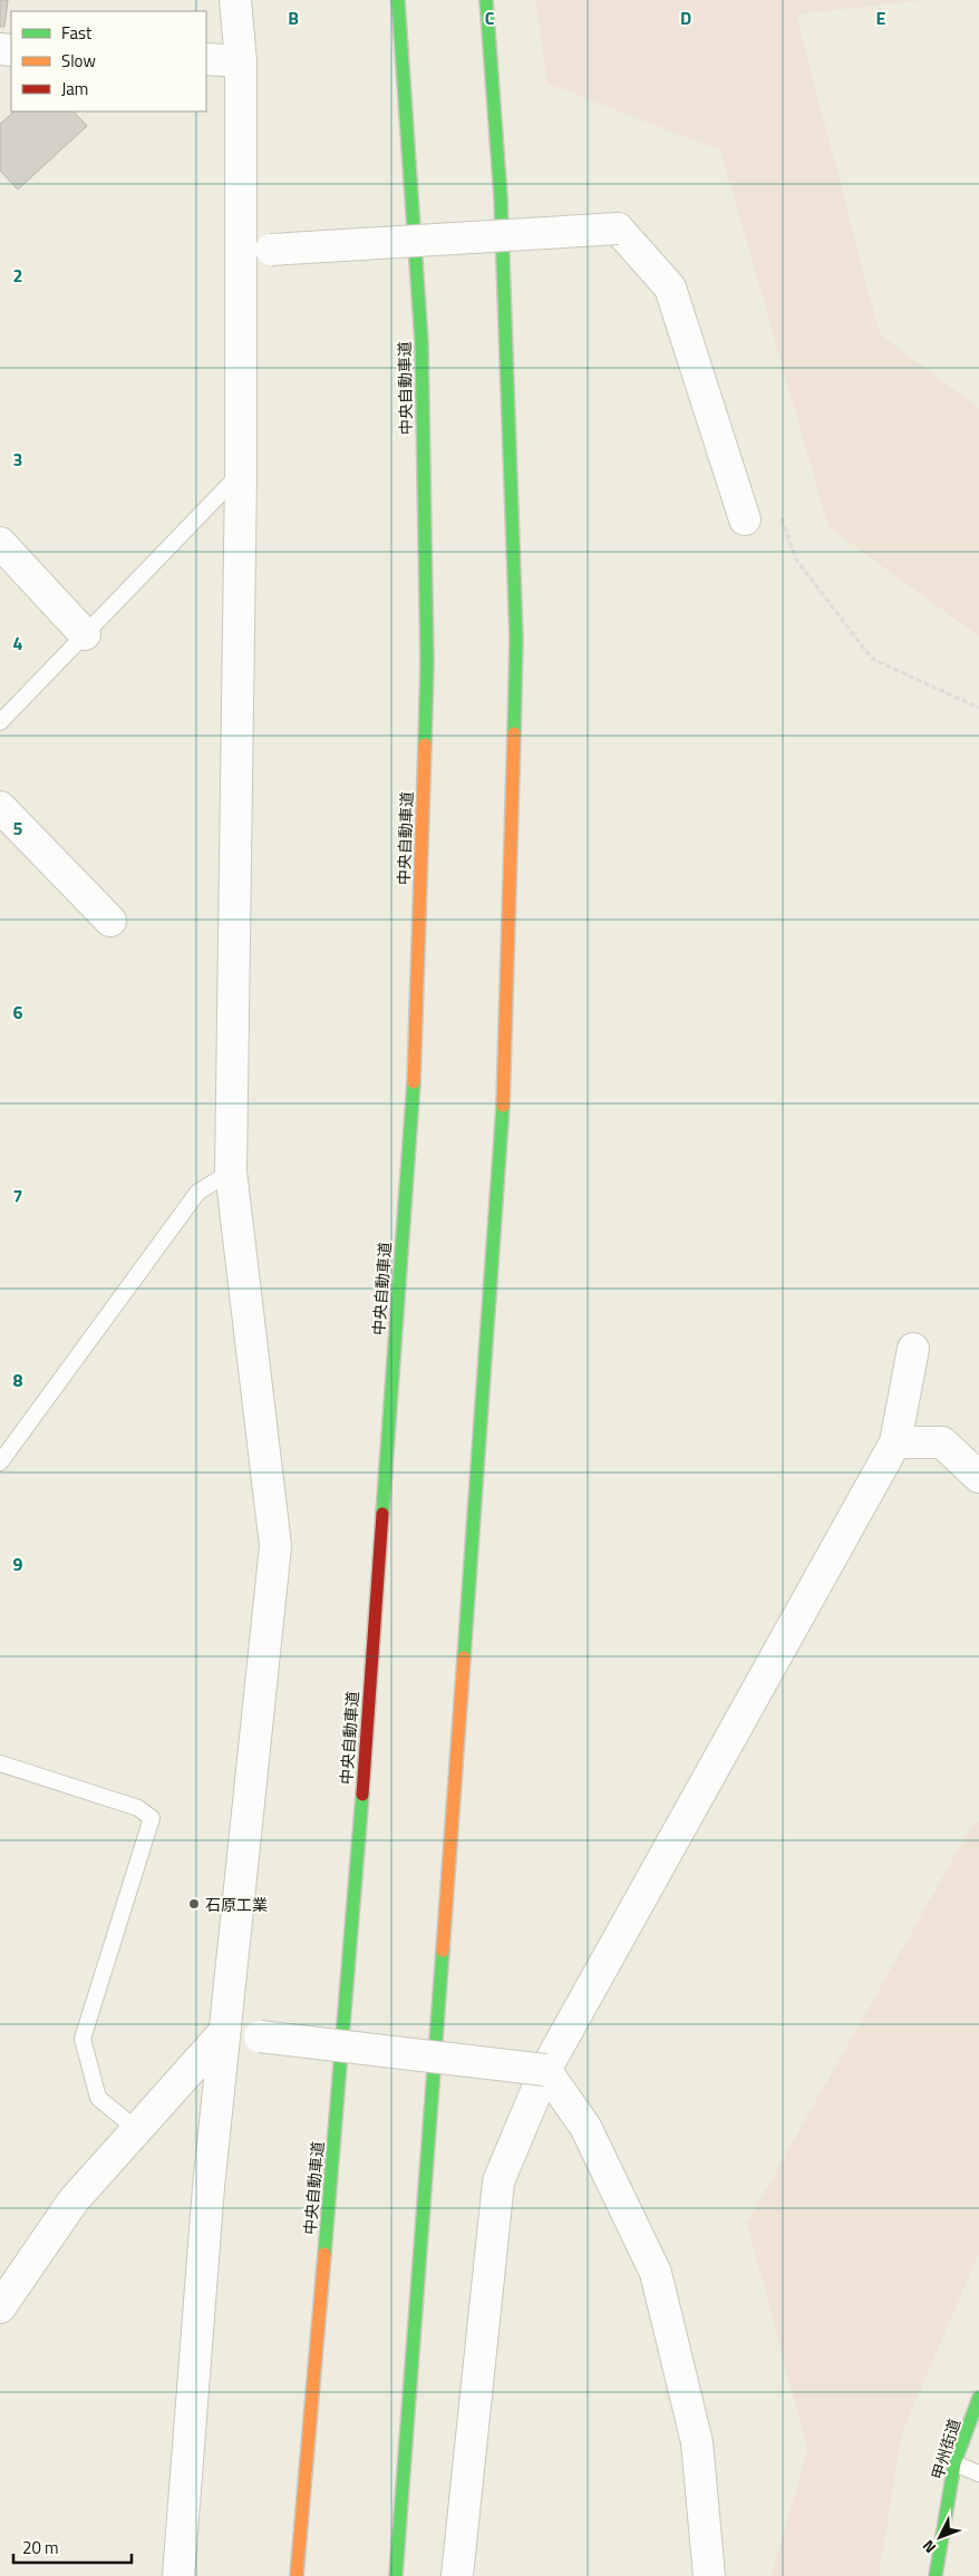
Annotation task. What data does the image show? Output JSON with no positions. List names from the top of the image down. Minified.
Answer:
{"streets":{"highway":["中央自動車道","甲州街道"]},"places":["石原工業"],"legend":["Fast","Slow","Jam"],"scale_bar":"20 m","north":"bottom left","grid":{"columns":["B","C","D","E"],"rows":["2","3","4","5","6","7","8","9"]}}
